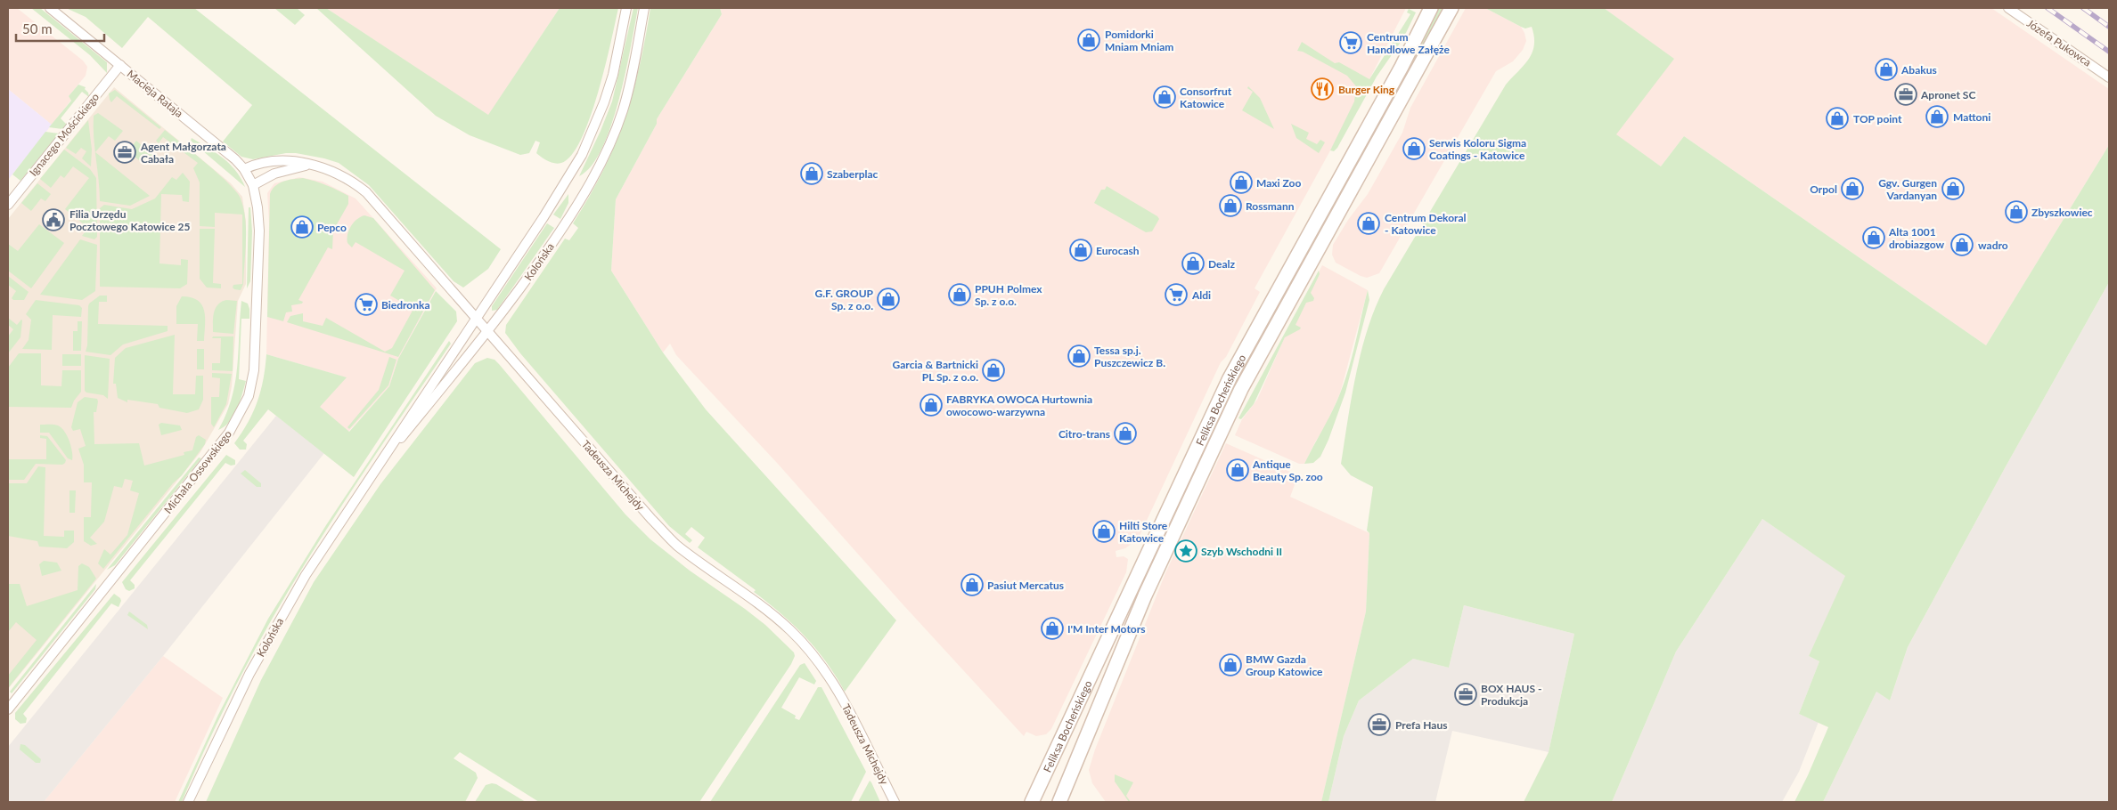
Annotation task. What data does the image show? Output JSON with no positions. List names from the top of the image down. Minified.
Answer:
{"streets":{"main road":["Feliksa Bocheńskiego"],"street":["Józefa Pukowca","Macieja Rataja","Ignacego Mościckiego","Kolońska","Michała Ossowskiego","Tadeusza Michejdy"]},"crossings":[["Macieja Rataja","Ignacego Mościckiego"],["Macieja Rataja","Michała Ossowskiego"],["Macieja Rataja","Tadeusza Michejdy"],["Kolońska","Tadeusza Michejdy"]],"places":{"shop":["Pomidorki Mniam Mniam","Abakus","Consorfrut Katowice","Mattoni","TOP point","Serwis Koloru Sigma Coatings - Katowice","Szaberplac","Maxi Zoo","Orpol","Ggv. Gurgen Vardanyan","Rossmann","Zbyszkowiec","Centrum Dekoral - Katowice","Pepco","Alta 1001 drobiazgow","wadro","Eurocash","Dealz","PPUH Polmex Sp. z o.o.","G.F. GROUP Sp. z o.o.","Tessa sp.j. Puszczewicz B.","Garcia & Bartnicki PL Sp. z o.o.","FABRYKA OWOCA Hurtownia owocowo-warzywna","Citro-trans","Antique Beauty Sp. zoo","Hilti Store Katowice","Pasiut Mercatus","I'M Inter Motors","BMW Gazda Group Katowice"],"supermarket":["Centrum Handlowe Załęże","Aldi","Biedronka"],"restaurant":["Burger King"],"office":["Apronet SC","Agent Małgorzata Cabała","BOX HAUS - Produkcja","Prefa Haus"],"public building":["Filia Urzędu Pocztowego Katowice 25"],"place":["Szyb Wschodni II"]},"scale_bar":"50 m"}
